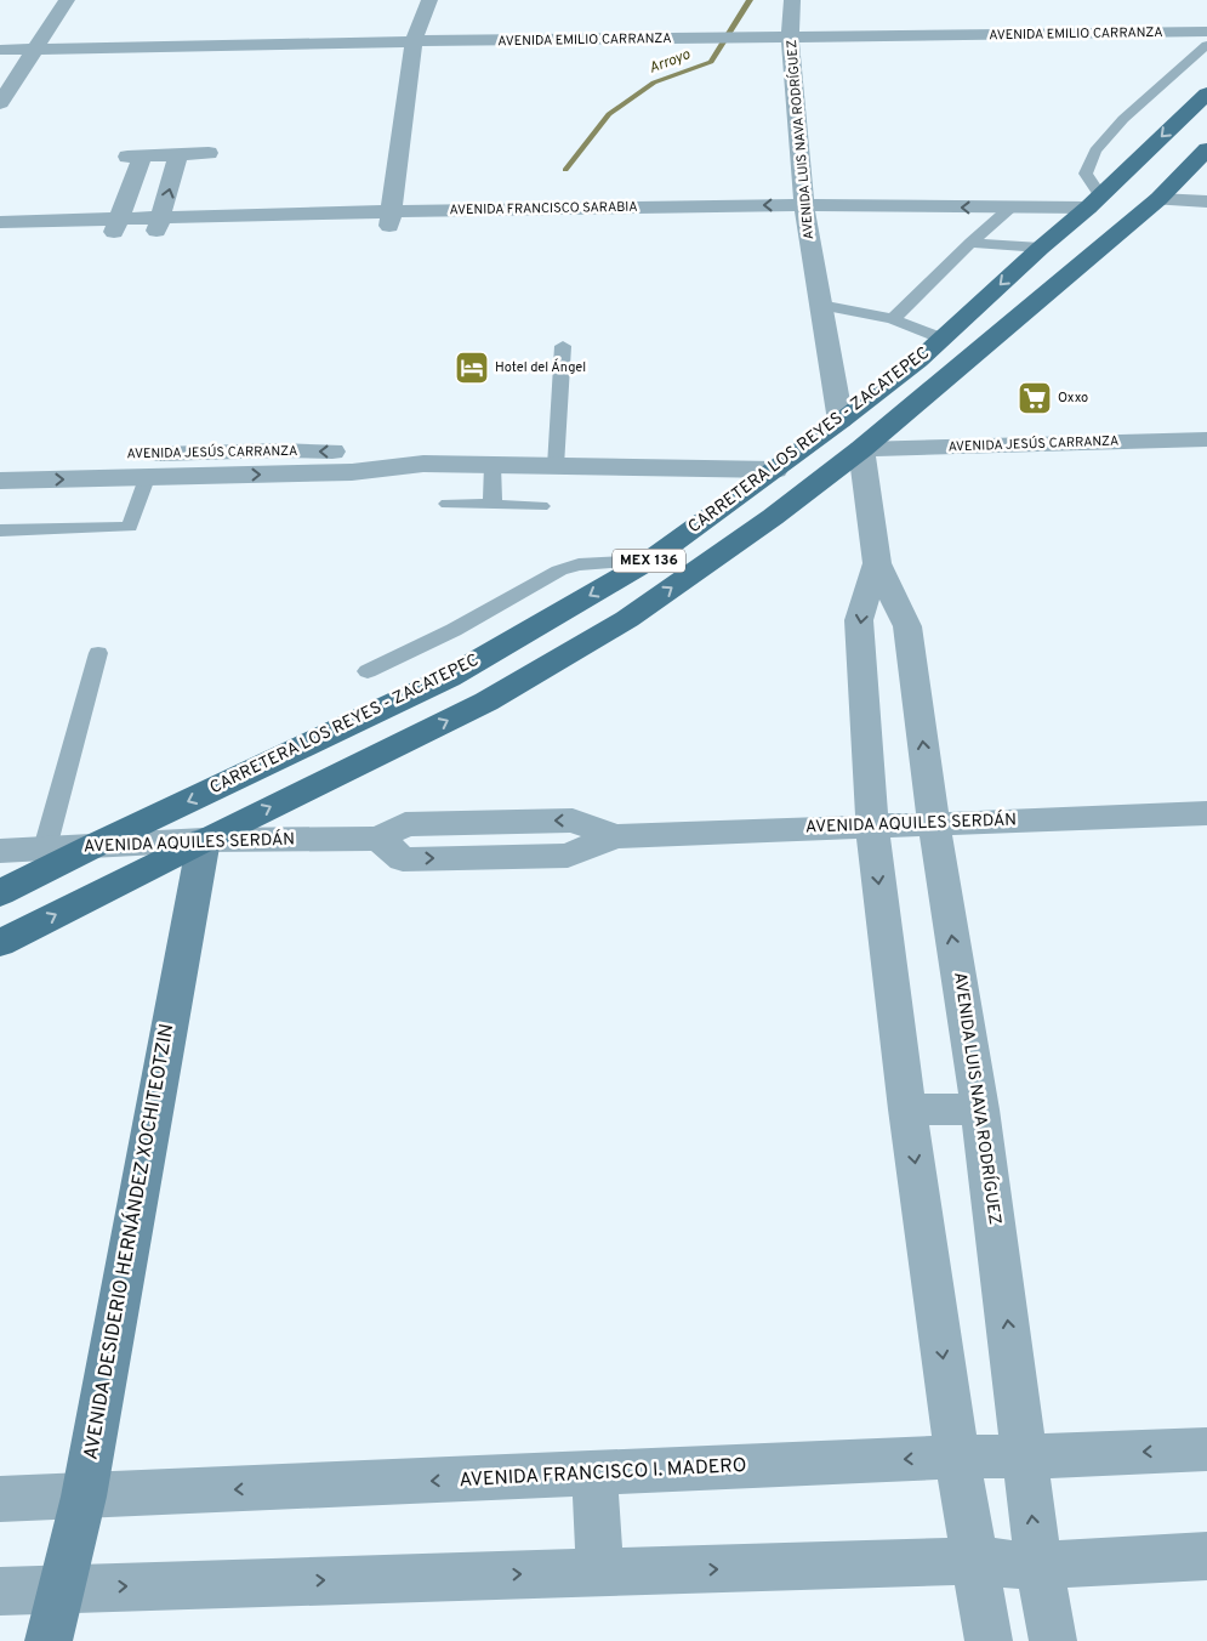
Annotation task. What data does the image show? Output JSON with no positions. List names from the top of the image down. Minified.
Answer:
{"streets":{"main road":["CARRETERA LOS REYES - ZACATEPEC","MEX 136","AVENIDA DESIDERIO HERNÁNDEZ XOCHITEOTZIN"],"street":["AVENIDA EMILIO CARRANZA","AVENIDA LUIS NAVA RODRÍGUEZ","AVENIDA FRANCISCO SARABIA","AVENIDA JESÚS CARRANZA","AVENIDA AQUILES SERDÁN","AVENIDA FRANCISCO I. MADERO"]},"crossings":[["AVENIDA EMILIO CARRANZA","AVENIDA LUIS NAVA RODRÍGUEZ"],["AVENIDA LUIS NAVA RODRÍGUEZ","AVENIDA FRANCISCO SARABIA"],["AVENIDA LUIS NAVA RODRÍGUEZ","CARRETERA LOS REYES - ZACATEPEC"],["AVENIDA LUIS NAVA RODRÍGUEZ","AVENIDA JESÚS CARRANZA"],["AVENIDA LUIS NAVA RODRÍGUEZ","AVENIDA AQUILES SERDÁN"],["AVENIDA LUIS NAVA RODRÍGUEZ","AVENIDA FRANCISCO I. MADERO"],["AVENIDA FRANCISCO SARABIA","CARRETERA LOS REYES - ZACATEPEC"],["CARRETERA LOS REYES - ZACATEPEC","AVENIDA JESÚS CARRANZA"],["CARRETERA LOS REYES - ZACATEPEC","AVENIDA AQUILES SERDÁN"],["CARRETERA LOS REYES - ZACATEPEC","AVENIDA DESIDERIO HERNÁNDEZ XOCHITEOTZIN"],["AVENIDA AQUILES SERDÁN","AVENIDA DESIDERIO HERNÁNDEZ XOCHITEOTZIN"],["AVENIDA DESIDERIO HERNÁNDEZ XOCHITEOTZIN","AVENIDA FRANCISCO I. MADERO"]],"water":["Arroyo"],"places":{"hotel":["Hotel del Ángel"],"supermarket":["Oxxo"]}}
